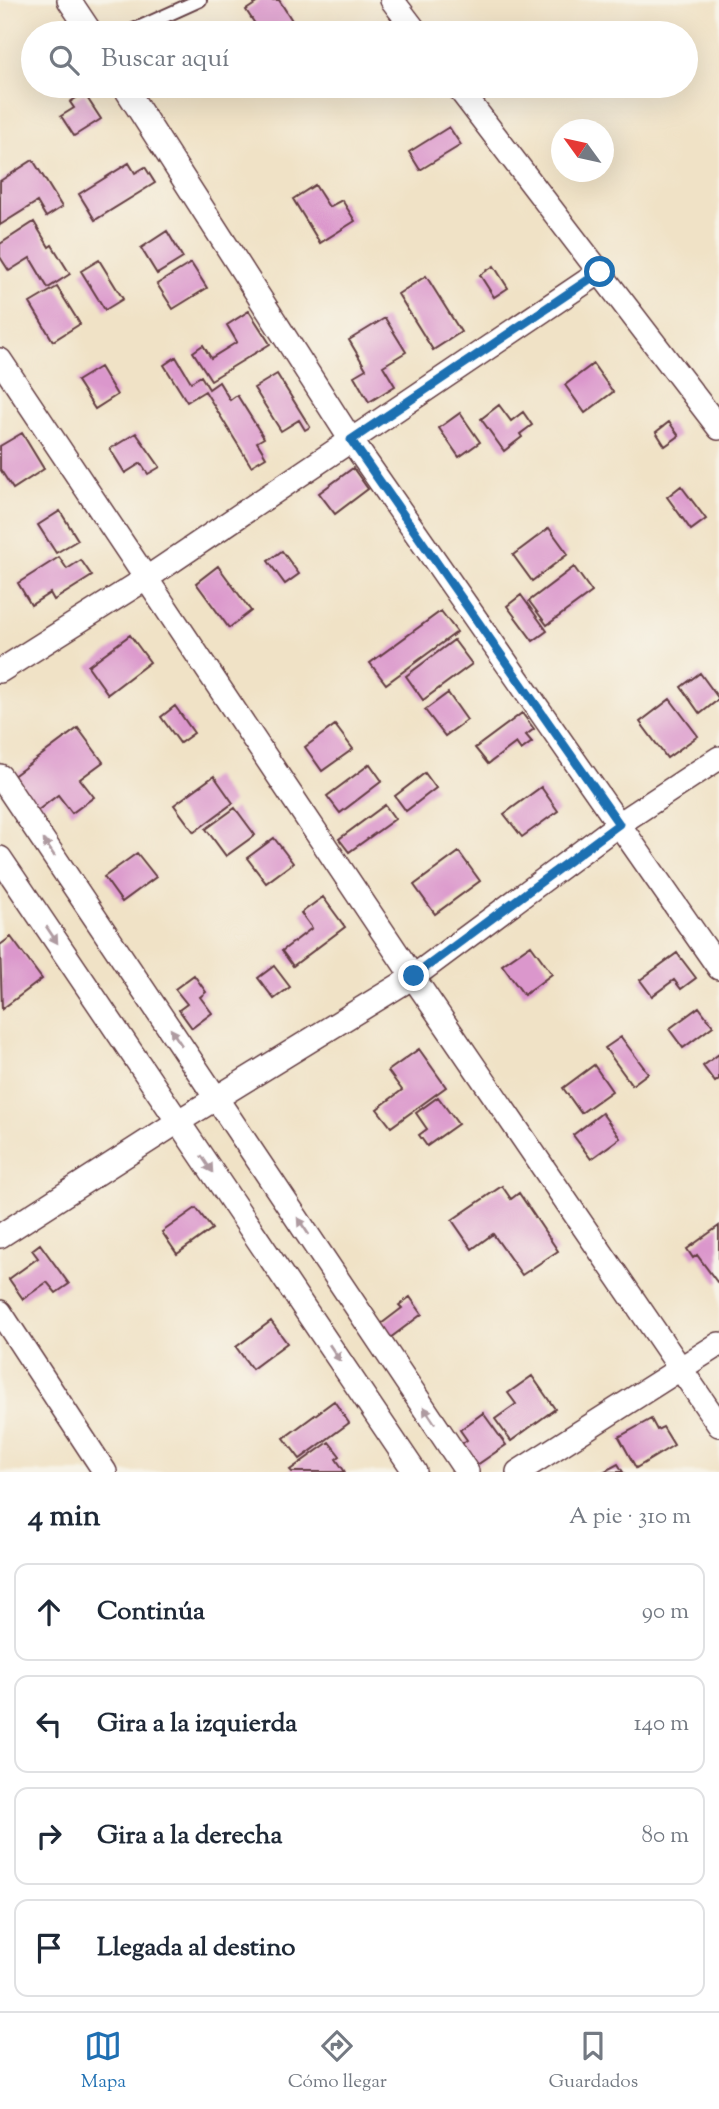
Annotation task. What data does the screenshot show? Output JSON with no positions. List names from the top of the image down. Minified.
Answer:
{"north":"top left","page":{"search":"Buscar aquí","heading":["4 min","A pie · 310 m"],"list":[["Continúa","90 m"],["Gira a la izquierda","140 m"],["Gira a la derecha","80 m"],"Llegada al destino"],"nav":["Mapa","Cómo llegar","Guardados"]}}
